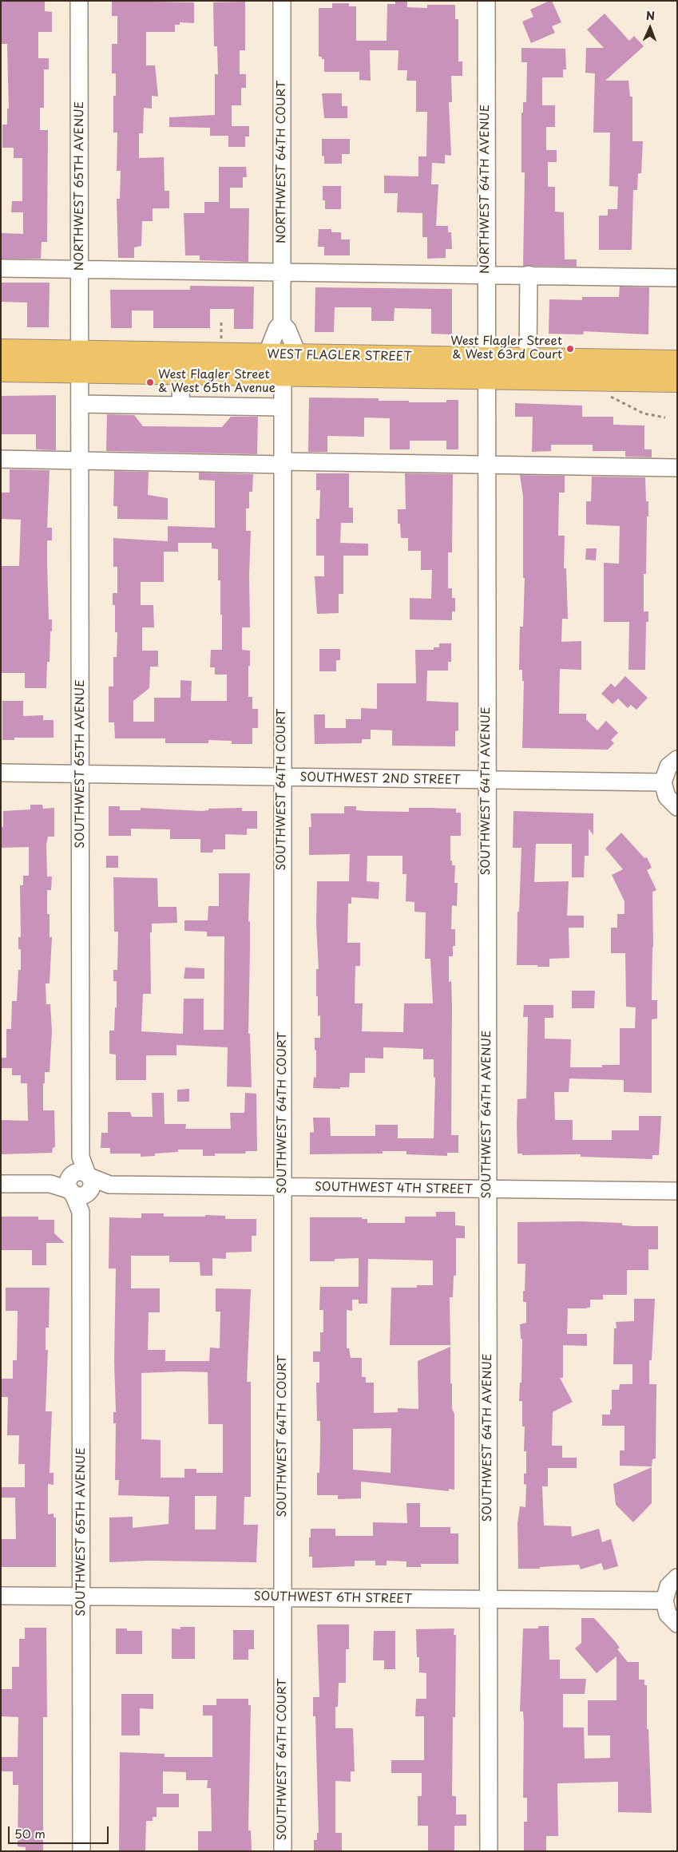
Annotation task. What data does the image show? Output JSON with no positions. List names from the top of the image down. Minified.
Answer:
{"streets":{"main road":["WEST FLAGLER STREET"],"street":["NORTHWEST 64TH COURT","NORTHWEST 65TH AVENUE","NORTHWEST 64TH AVENUE","SOUTHWEST 65TH AVENUE","SOUTHWEST 2ND STREET","SOUTHWEST 64TH COURT","SOUTHWEST 64TH AVENUE","SOUTHWEST 4TH STREET","SOUTHWEST 6TH STREET"]},"crossings":[["NORTHWEST 64TH COURT","WEST FLAGLER STREET"],["NORTHWEST 65TH AVENUE","WEST FLAGLER STREET"],["NORTHWEST 65TH AVENUE","SOUTHWEST 65TH AVENUE"],["NORTHWEST 64TH AVENUE","WEST FLAGLER STREET"],["NORTHWEST 64TH AVENUE","SOUTHWEST 64TH AVENUE"],["WEST FLAGLER STREET","SOUTHWEST 65TH AVENUE"],["WEST FLAGLER STREET","SOUTHWEST 64TH COURT"],["WEST FLAGLER STREET","SOUTHWEST 64TH AVENUE"],["SOUTHWEST 65TH AVENUE","SOUTHWEST 2ND STREET"],["SOUTHWEST 65TH AVENUE","SOUTHWEST 4TH STREET"],["SOUTHWEST 65TH AVENUE","SOUTHWEST 6TH STREET"],["SOUTHWEST 2ND STREET","SOUTHWEST 64TH COURT"],["SOUTHWEST 2ND STREET","SOUTHWEST 64TH AVENUE"],["SOUTHWEST 64TH COURT","SOUTHWEST 4TH STREET"],["SOUTHWEST 64TH COURT","SOUTHWEST 6TH STREET"],["SOUTHWEST 64TH AVENUE","SOUTHWEST 4TH STREET"],["SOUTHWEST 64TH AVENUE","SOUTHWEST 6TH STREET"]],"places":["West Flagler Street & West 63rd Court","West Flagler Street & West 65th Avenue"],"scale_bar":"50 m","north":"top"}
